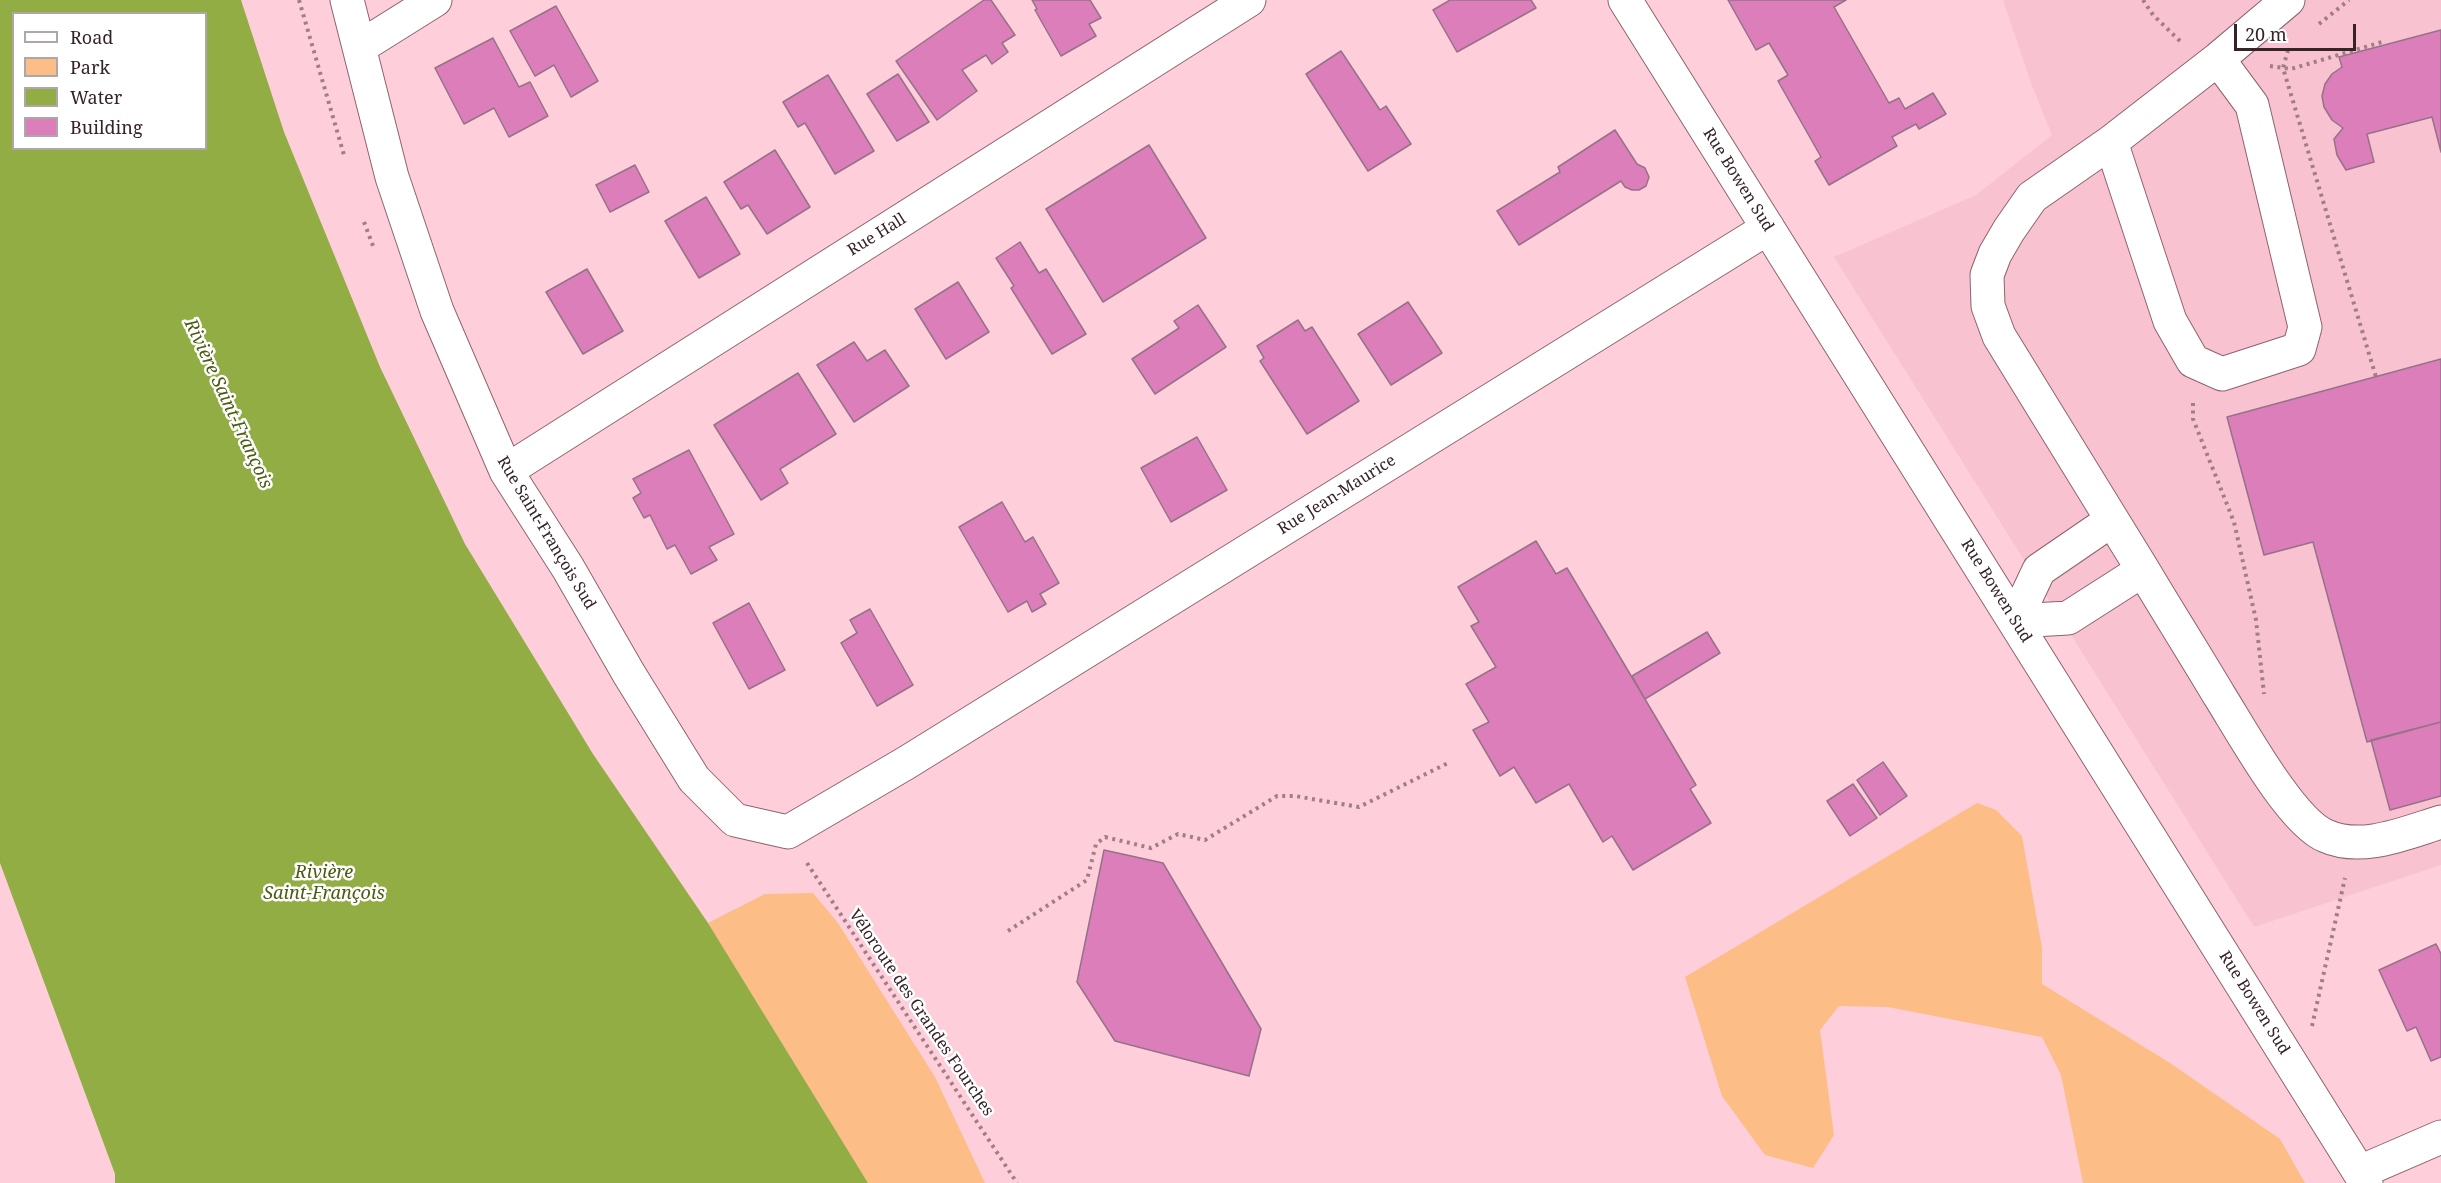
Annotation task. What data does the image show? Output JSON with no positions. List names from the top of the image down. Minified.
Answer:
{"streets":{"street":["Rue Bowen Sud","Rue Hall","Rue Jean-Maurice","Rue Saint-François Sud"],"path":["Véloroute des Grandes Fourches"]},"crossings":[["Rue Bowen Sud","Rue Jean-Maurice"],["Rue Hall","Rue Saint-François Sud"],["Rue Jean-Maurice","Rue Saint-François Sud"]],"water":["Rivière Saint-François"],"legend":["Road","Park","Water","Building"],"scale_bar":"20 m"}
